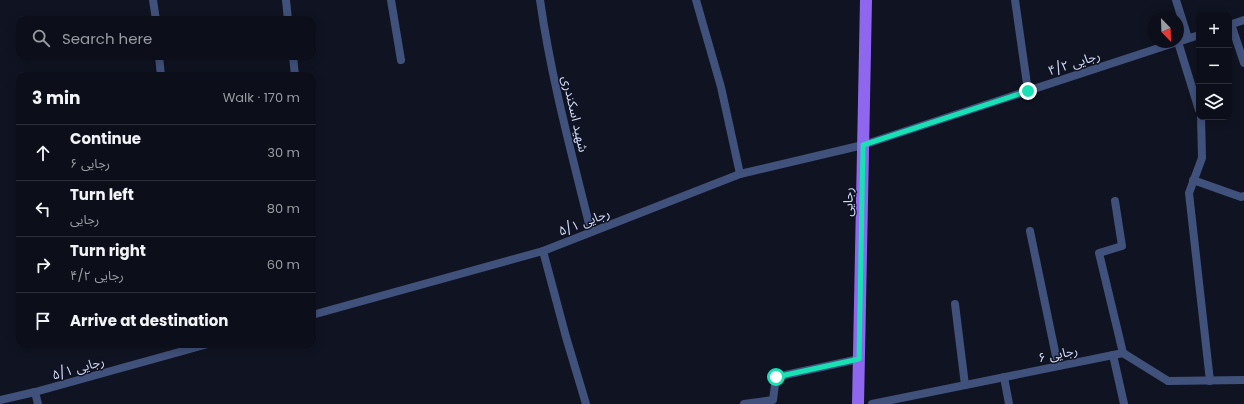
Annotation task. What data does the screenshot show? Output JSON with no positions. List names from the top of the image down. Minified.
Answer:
{"streets":{"main road":["رجایی"],"street":["رجایی ۴/۲","شهید اسکندری","رجایی ۵/۱","رجایی ۶"]},"crossings":[["رجایی ۴/۲","رجایی"],["رجایی ۴/۲","رجایی ۵/۱"],["شهید اسکندری","رجایی ۵/۱"],["رجایی","رجایی ۵/۱"]],"north":"bottom right","page":{"map_buttons":["+","−"],"search":"Search here","heading":["3 min","Walk · 170 m"],"list":[["Continue","رجایی ۶","30 m"],["Turn left","رجایی","80 m"],["Turn right","رجایی ۴/۲","60 m"],"Arrive at destination"]}}
